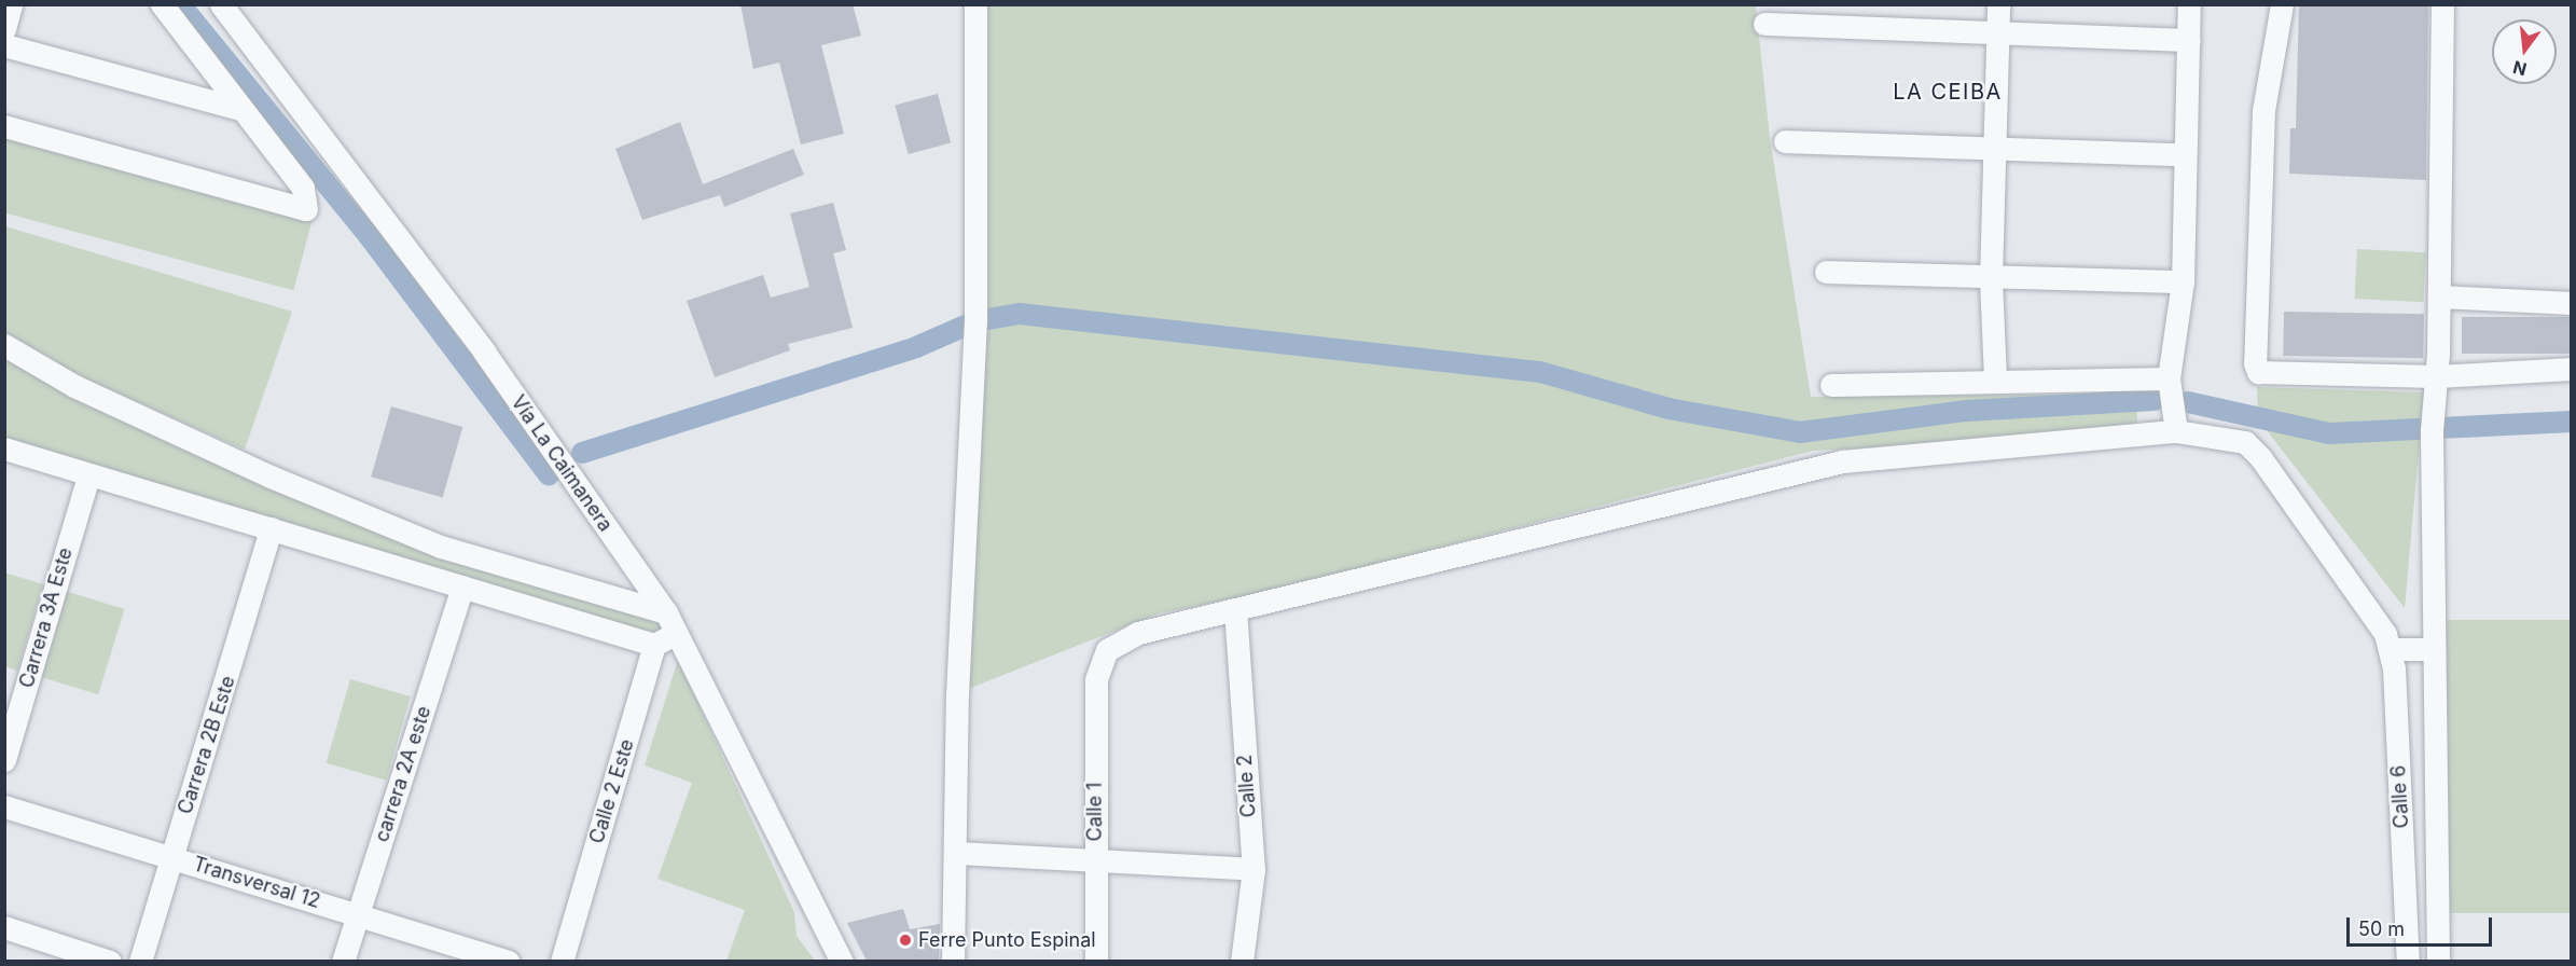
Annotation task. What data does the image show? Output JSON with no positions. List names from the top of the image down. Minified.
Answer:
{"streets":{"street":["Vía La Caimanera","Carrera 3A Este","Carrera 2B Este","carrera 2A este","Calle 2","Calle 2 Este","Calle 6","Calle 1","Transversal 12"]},"crossings":[["Carrera 2B Este","Transversal 12"],["carrera 2A este","Transversal 12"],["Calle 2","Calle 1"]],"districts":["LA CEIBA"],"places":["Ferre Punto Espinal"],"scale_bar":"50 m","north":"bottom"}
